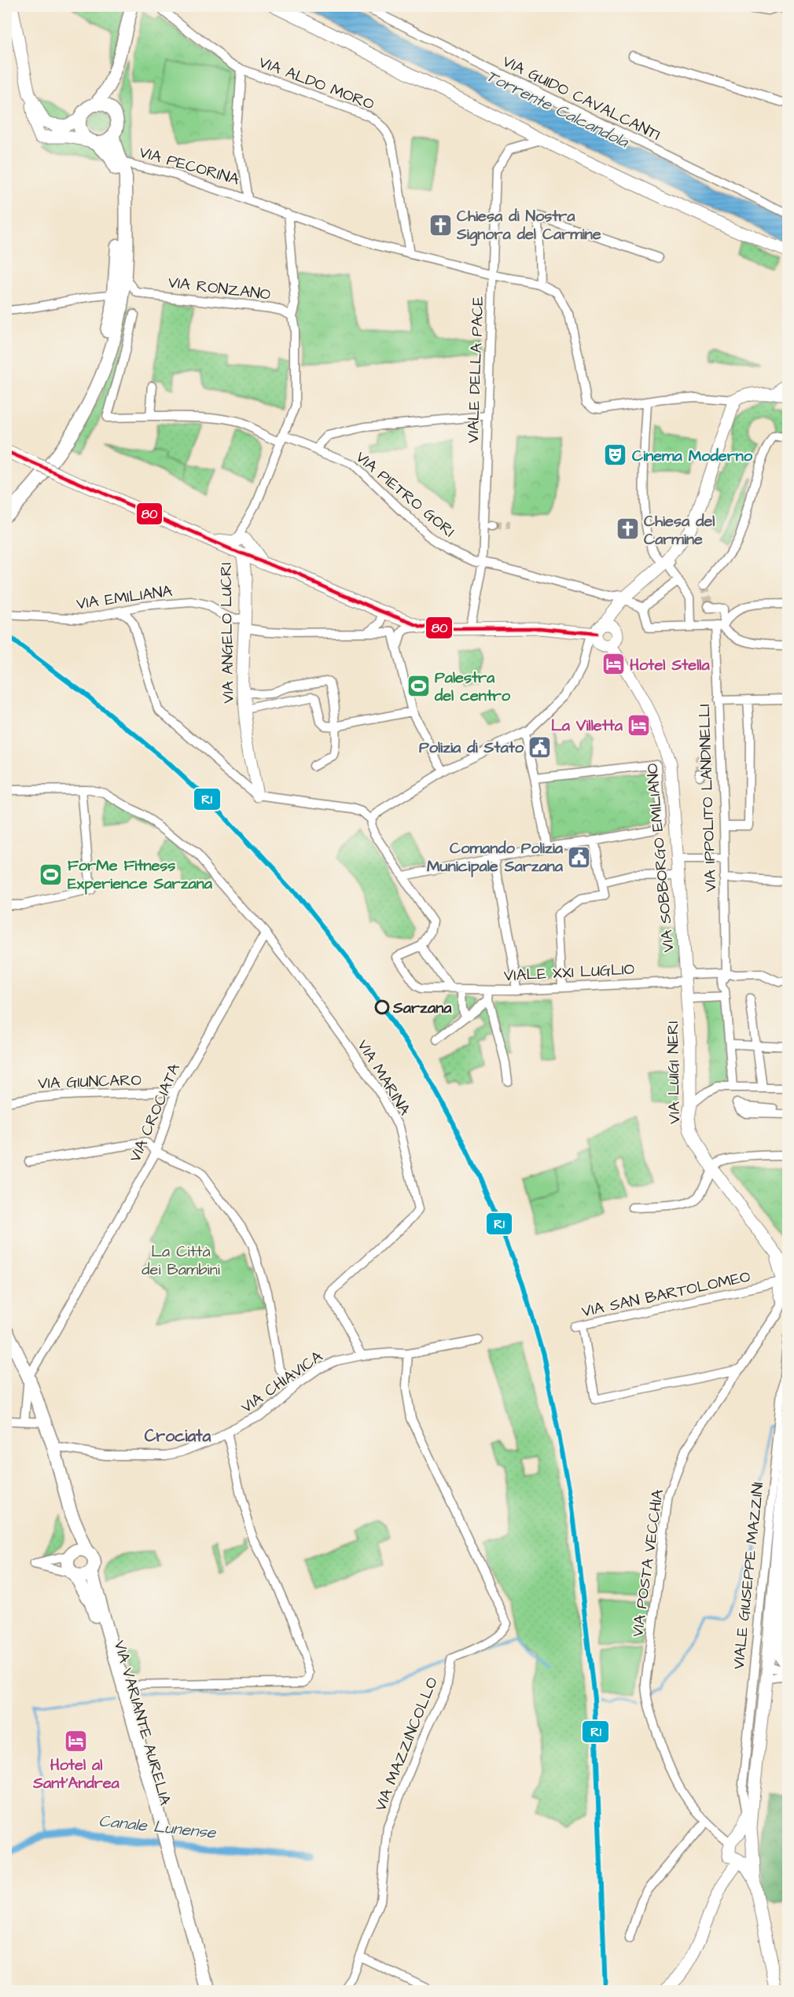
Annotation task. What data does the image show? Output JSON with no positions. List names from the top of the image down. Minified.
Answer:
{"streets":{"main road":["VIA ANGELO LUCRI","VIA SOBBORGO EMILIANO","VIA LUIGI NERI","VIALE GIUSEPPE MAZZINI","VIA VARIANTE AURELIA"],"street":["VIA ALDO MORO","VIA GUIDO CAVALCANTI","VIA PECORINA","VIA RONZANO","VIALE DELLA PACE","VIA PIETRO GORI","VIA EMILIANA","VIA IPPOLITO LANDINELLI","VIALE XXI LUGLIO","VIA MARINA","VIA GIUNCARO","VIA CROCIATA","VIA SAN BARTOLOMEO","VIA CHIAVICA","VIA POSTA VECCHIA","VIA MAZZINCOLLO"]},"crossings":[["VIA ALDO MORO","VIA PECORINA"],["VIA PECORINA","VIALE DELLA PACE"],["VIALE DELLA PACE","VIA PIETRO GORI"],["VIA EMILIANA","VIA ANGELO LUCRI"],["VIA IPPOLITO LANDINELLI","VIALE XXI LUGLIO"],["VIA SOBBORGO EMILIANO","VIALE XXI LUGLIO"],["VIA SOBBORGO EMILIANO","VIA LUIGI NERI"],["VIA LUIGI NERI","VIA SAN BARTOLOMEO"],["VIA LUIGI NERI","VIA POSTA VECCHIA"],["VIA MARINA","VIA CROCIATA"],["VIA MARINA","VIA CHIAVICA"],["VIA GIUNCARO","VIA CROCIATA"],["VIA CROCIATA","VIA VARIANTE AURELIA"],["VIA SAN BARTOLOMEO","VIA POSTA VECCHIA"],["VIA CHIAVICA","VIA VARIANTE AURELIA"],["VIA POSTA VECCHIA","VIALE GIUSEPPE MAZZINI"]],"districts":["Crociata"],"water":["Torrente Calcandola","Canale Lunense"],"parks":["La Città dei Bambini"],"places":{"church":["Chiesa di Nostra Signora del Carmine","Chiesa del Carmine"],"theatre":["Cinema Moderno"],"hotel":["Hotel Stella","La Villetta","Hotel al Sant'Andrea"],"sports":["Palestra del centro","ForMe Fitness Experience Sarzana"],"public building":["Polizia di Stato","Comando Polizia Municipale Sarzana"],"other":["Sarzana"]},"lines":["transit line 80","transit line R1"]}
